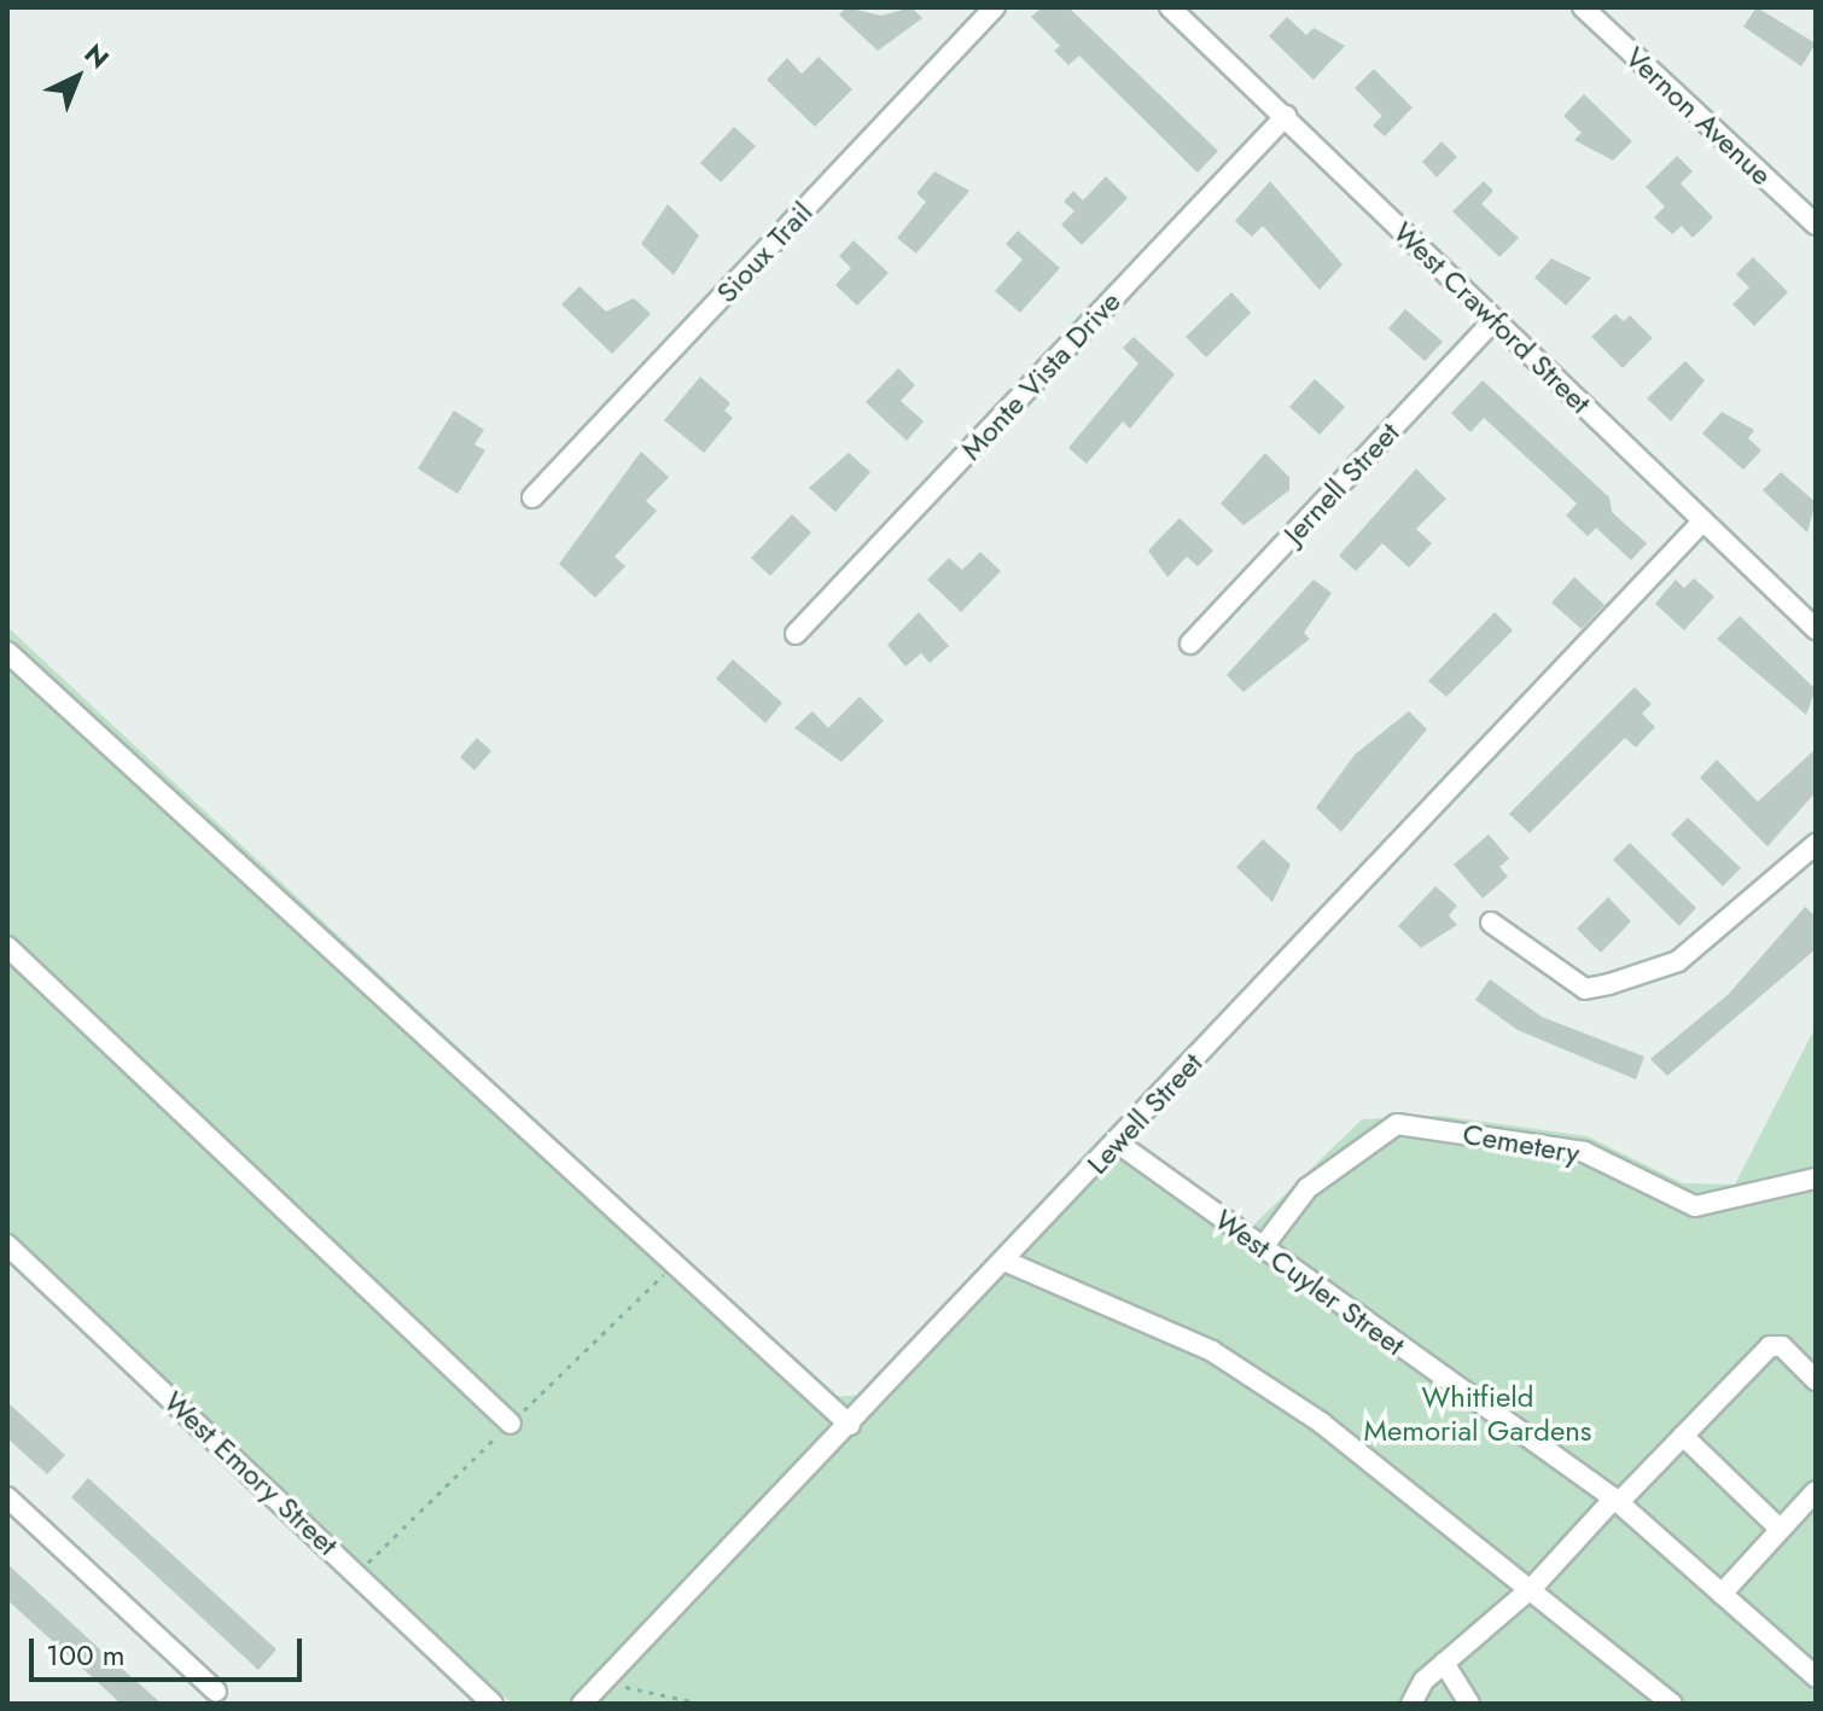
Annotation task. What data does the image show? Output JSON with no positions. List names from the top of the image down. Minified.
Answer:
{"streets":{"street":["Vernon Avenue","Sioux Trail","West Crawford Street","Monte Vista Drive","Jernell Street","Lewell Street","Cemetery","West Cuyler Street","West Emory Street"]},"crossings":[["West Crawford Street","Monte Vista Drive"],["West Crawford Street","Jernell Street"],["West Crawford Street","Lewell Street"],["Lewell Street","West Cuyler Street"],["Cemetery","West Cuyler Street"]],"parks":["Whitfield Memorial Gardens"],"scale_bar":"100 m","north":"top right"}
